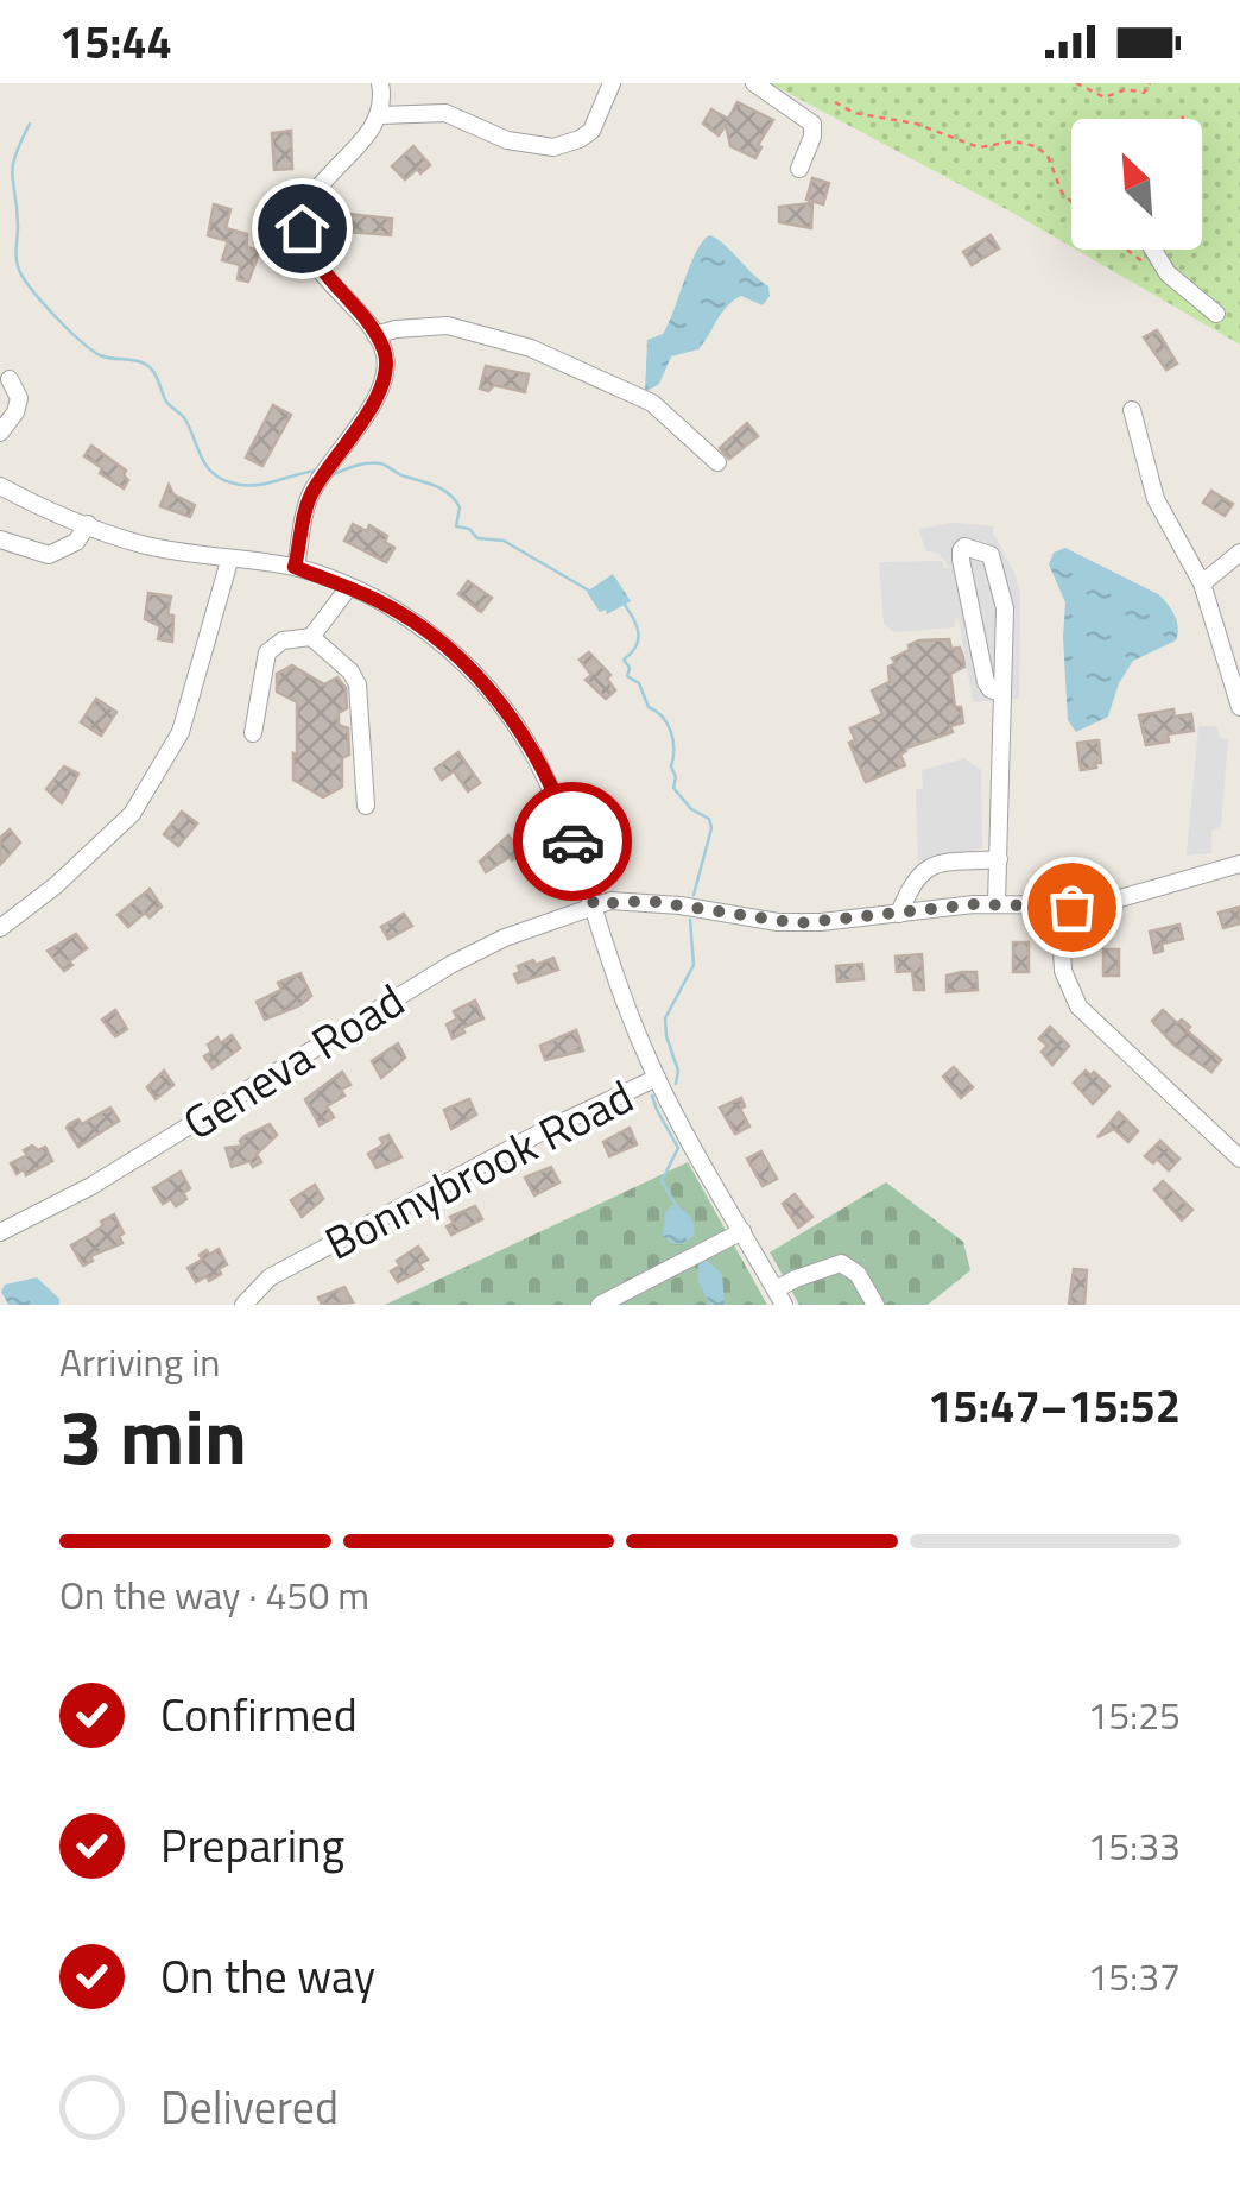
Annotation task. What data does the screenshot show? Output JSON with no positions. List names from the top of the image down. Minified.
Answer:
{"streets":{"street":["Geneva Road","Bonnybrook Road"]},"north":"top left","page":{"status":"15:44","heading":["3 min","Arriving in","15:47–15:52"],"bar":"On the way · 450 m","list":[["Confirmed","15:25"],["Preparing","15:33"],["On the way","15:37"],"Delivered"]}}
